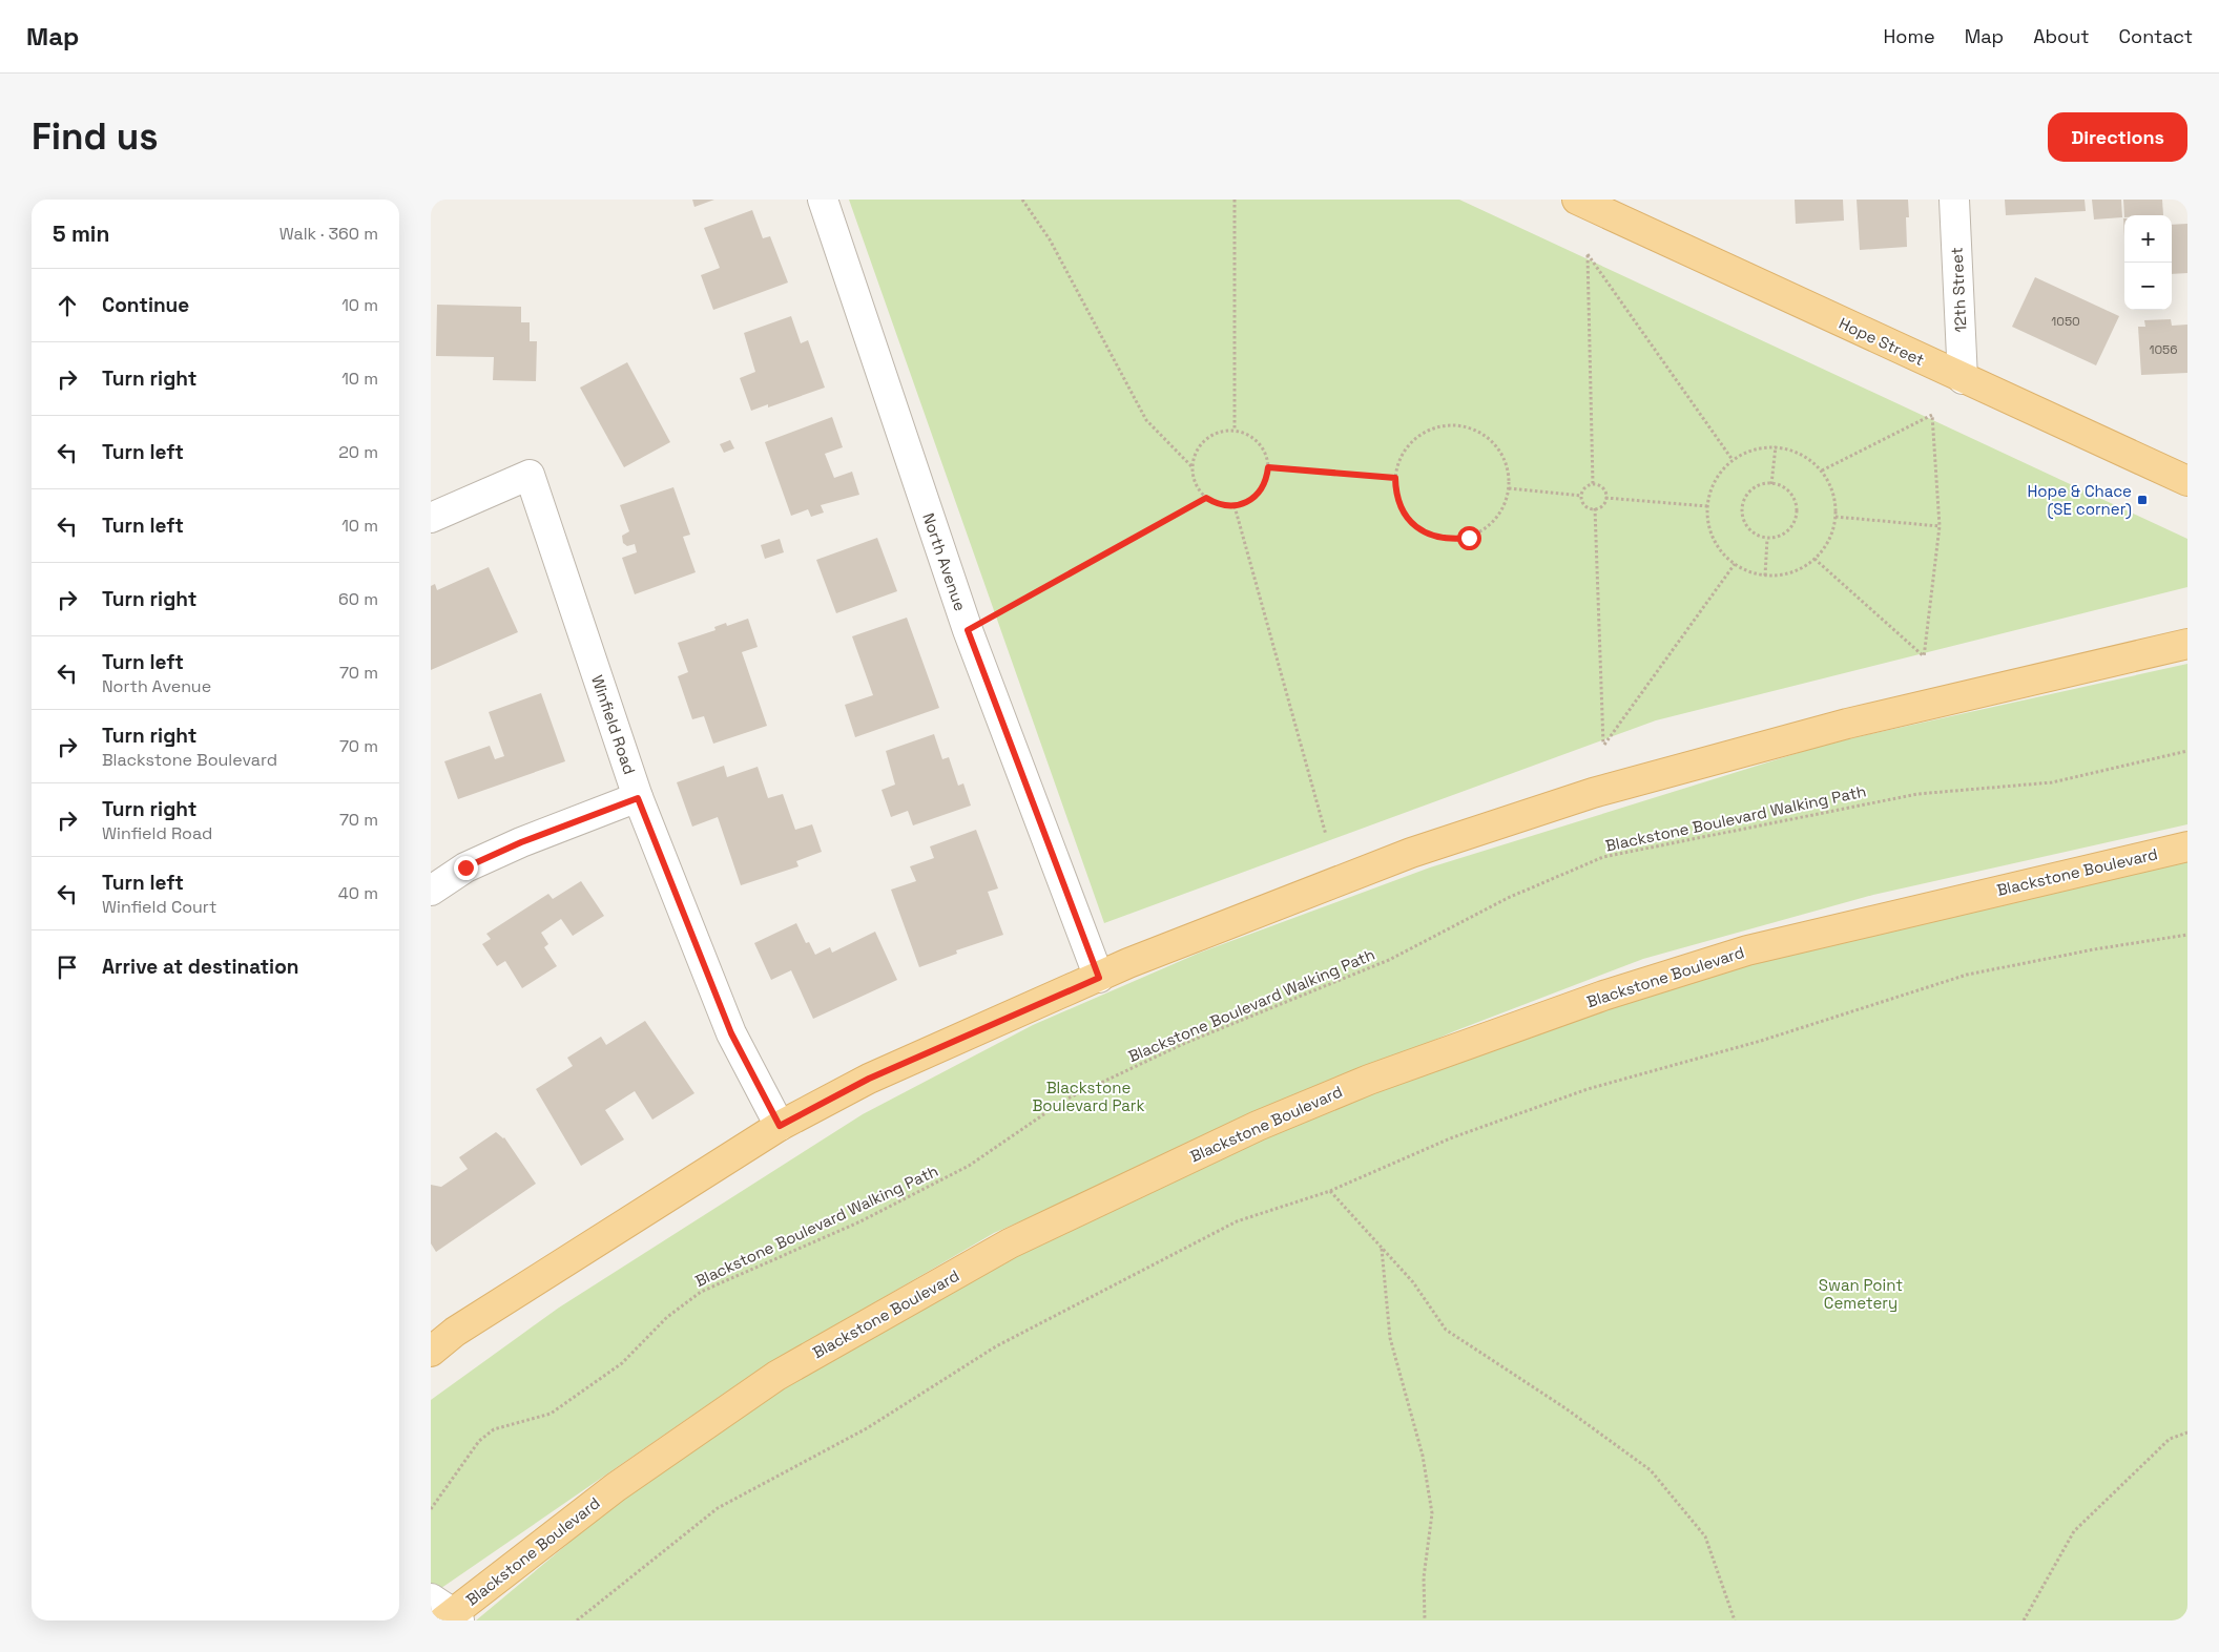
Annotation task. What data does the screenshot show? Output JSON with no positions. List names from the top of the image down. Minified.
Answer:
{"streets":{"main road":["Hope Street","Blackstone Boulevard"],"street":["12th Street","North Avenue","Winfield Road"],"path":["Blackstone Boulevard Walking Path"]},"crossings":[["12th Street","Hope Street"]],"parks":["Blackstone Boulevard Park","Swan Point Cemetery"],"places":{"transit":["Hope & Chace (SE corner)"]},"house_numbers":["1050","1056"],"page":{"header":"Map","nav":["Home","Map","About","Contact"],"buttons":"Directions","title":"Find us","heading":["5 min","Walk · 360 m"],"map_buttons":["+","−"],"list":[["Continue","10 m"],["Turn right","10 m"],["Turn left","20 m"],["Turn left","10 m"],["Turn right","60 m"],["Turn left","North Avenue","70 m"],["Turn right","Blackstone Boulevard","70 m"],["Turn right","Winfield Road","70 m"],["Turn left","Winfield Court","40 m"],"Arrive at destination"]}}
